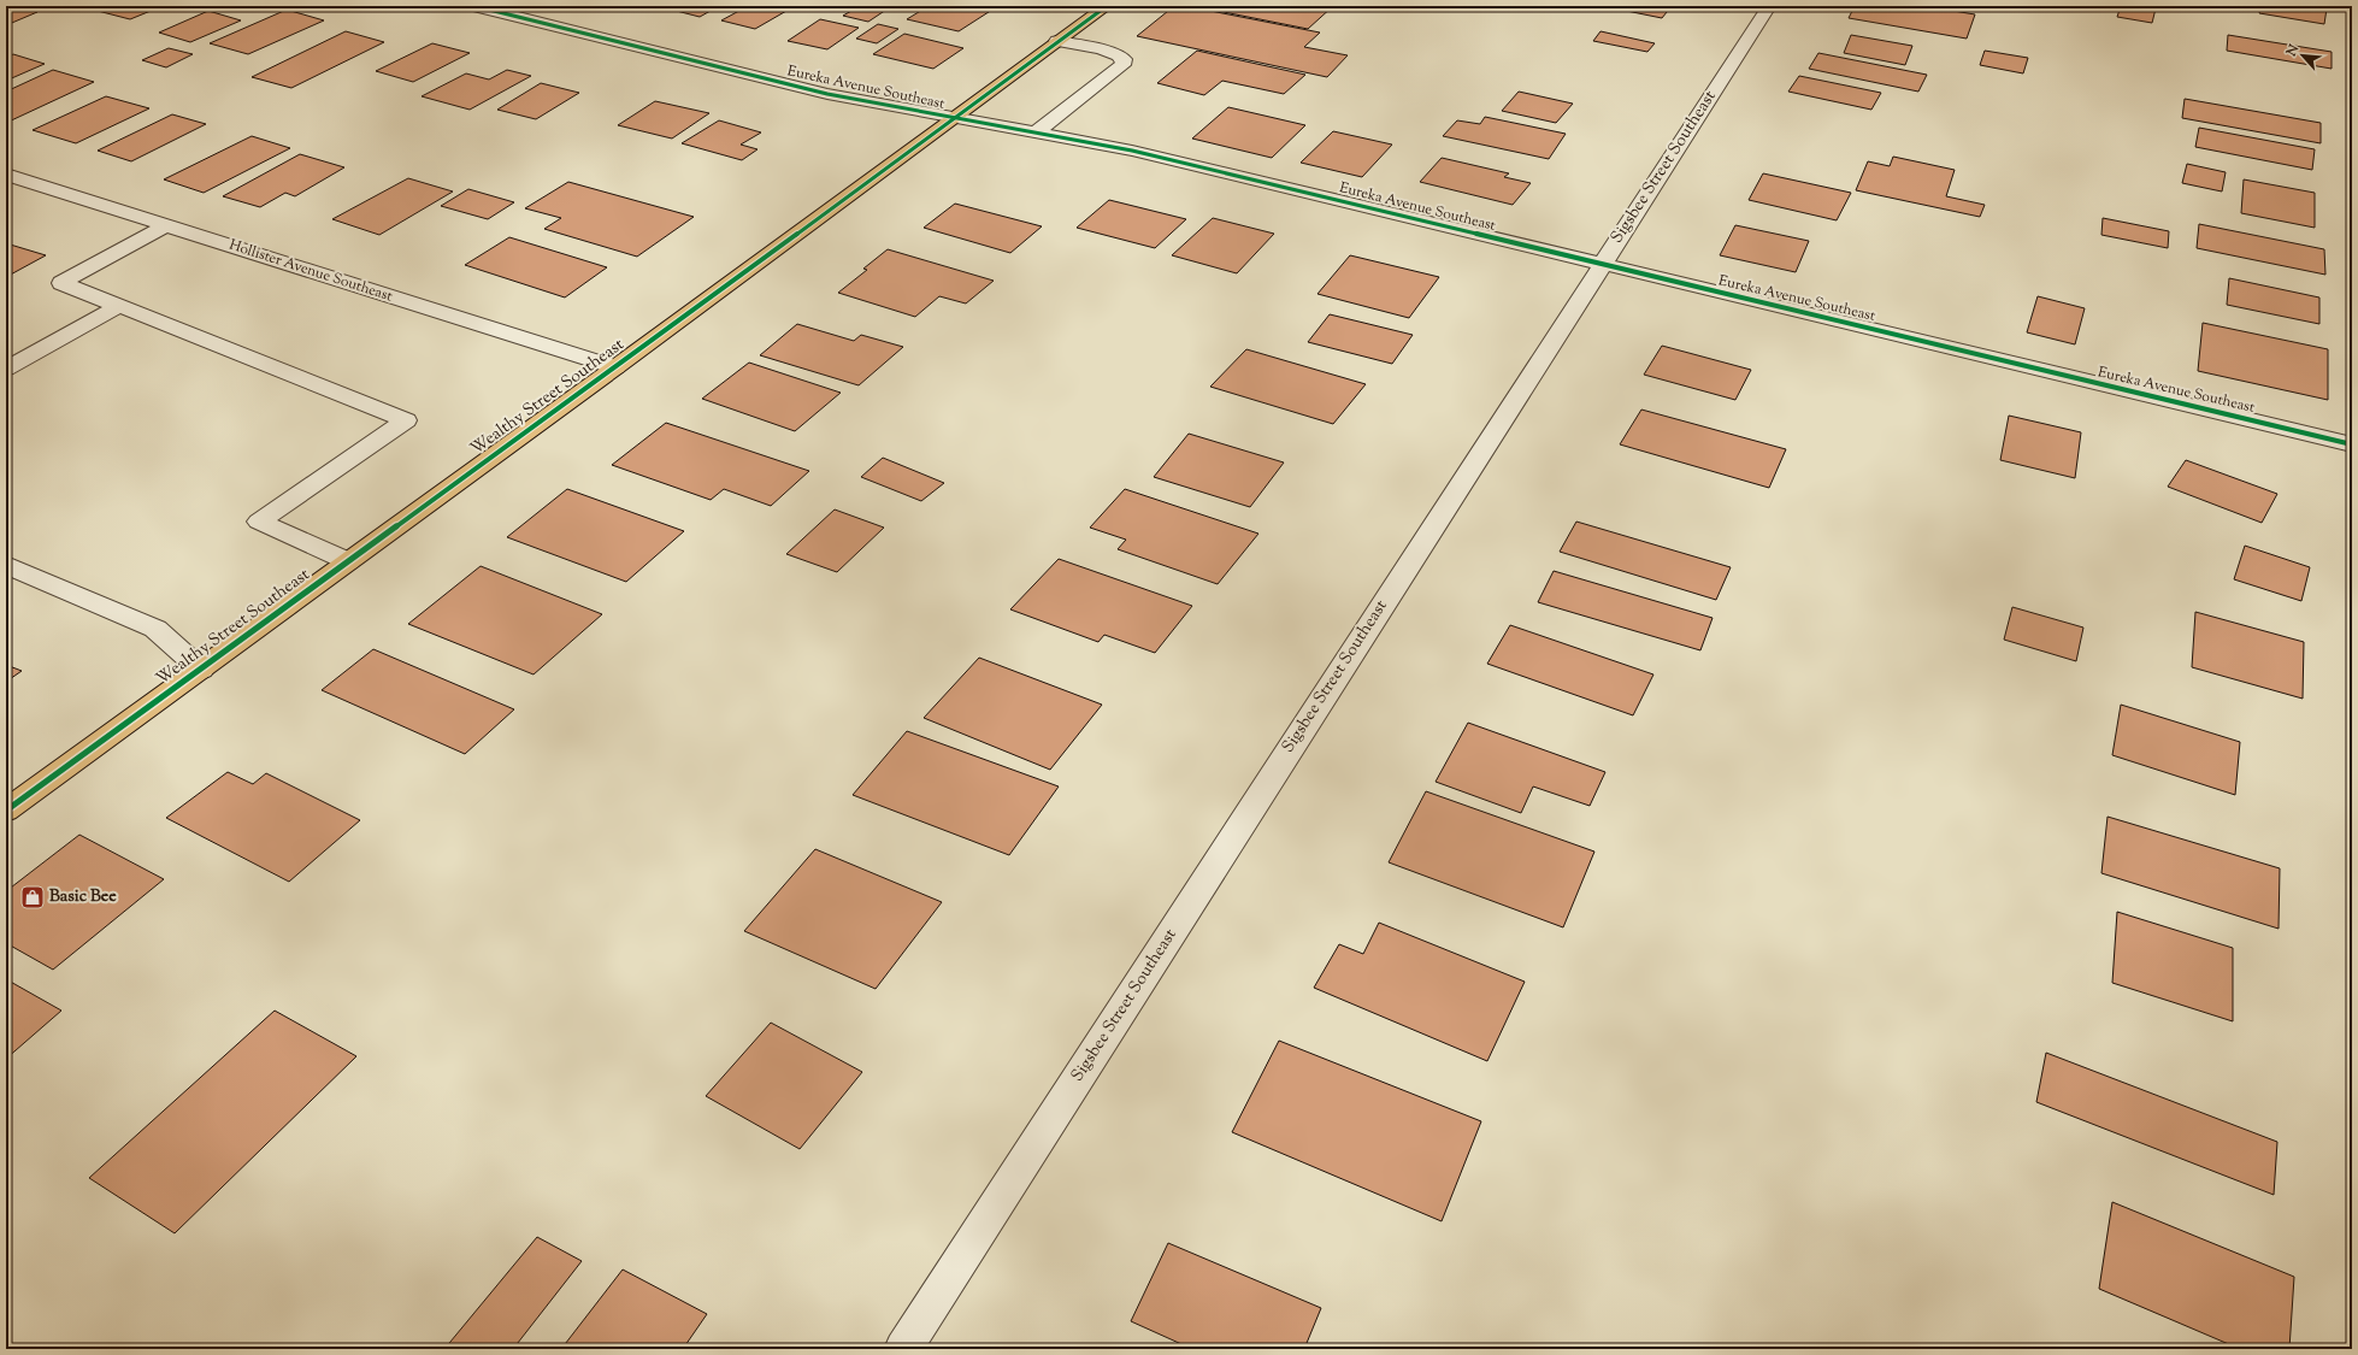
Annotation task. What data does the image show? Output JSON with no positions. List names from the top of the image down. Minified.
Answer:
{"streets":{"main road":["Wealthy Street Southeast"],"street":["Eureka Avenue Southeast","Sigsbee Street Southeast","Hollister Avenue Southeast"]},"crossings":[["Eureka Avenue Southeast","Sigsbee Street Southeast"],["Eureka Avenue Southeast","Wealthy Street Southeast"],["Hollister Avenue Southeast","Wealthy Street Southeast"]],"places":{"shop":["Basic Bee"]},"north":"top left"}
